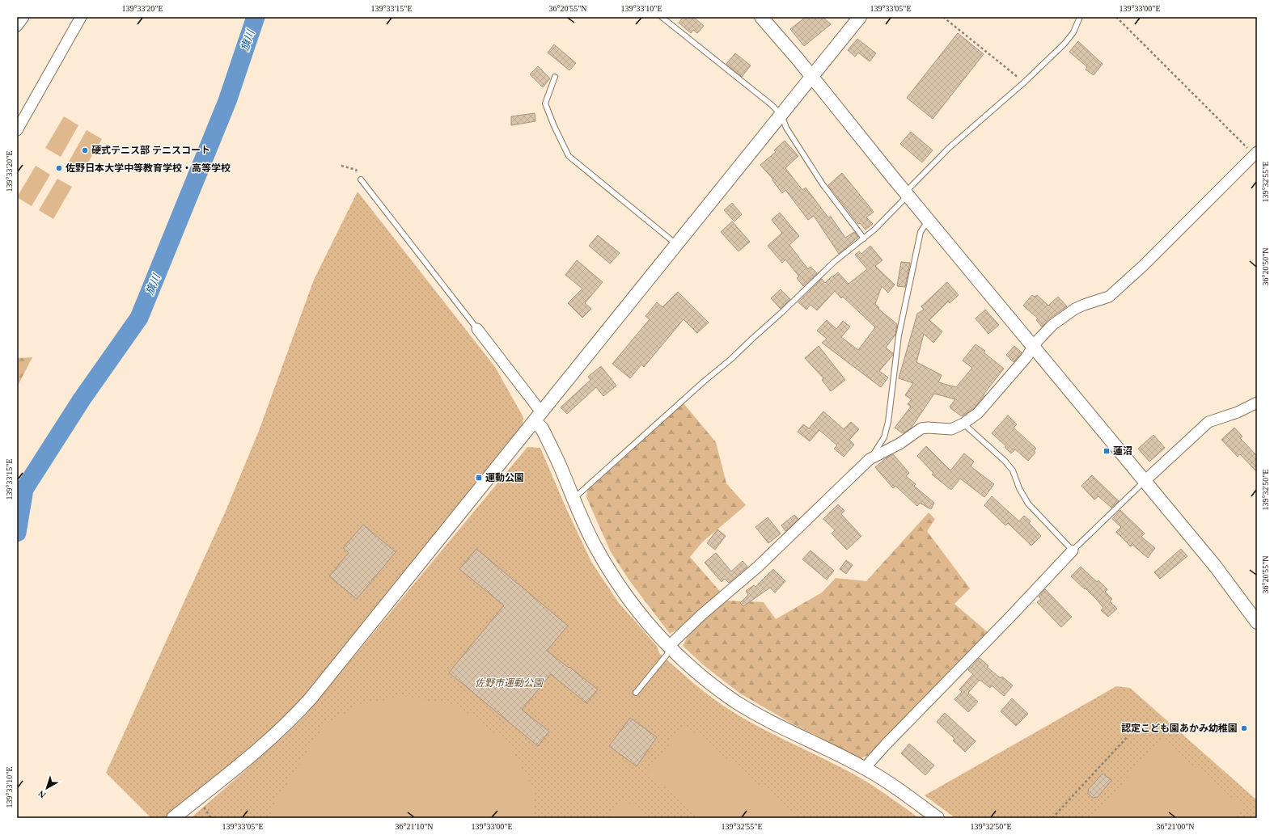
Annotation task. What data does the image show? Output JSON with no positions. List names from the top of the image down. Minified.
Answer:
{"water":["旗川"],"parks":["佐野市運動公園"],"places":{"other":["硬式テニス部 テニスコート","佐野日本大学中等教育学校・高等学校","認定こども園あかみ幼稚園"],"transit":["蓮沼","運動公園"]},"north":"bottom left","coordinates":["139°33'20\"E","139°33'15\"E","36°20'55\"N","139°33'10\"E","139°33'05\"E","139°33'00\"E","139°32'55\"E","36°20'50\"N","139°32'50\"E","36°21'10\"N","36°21'00\"N"]}
